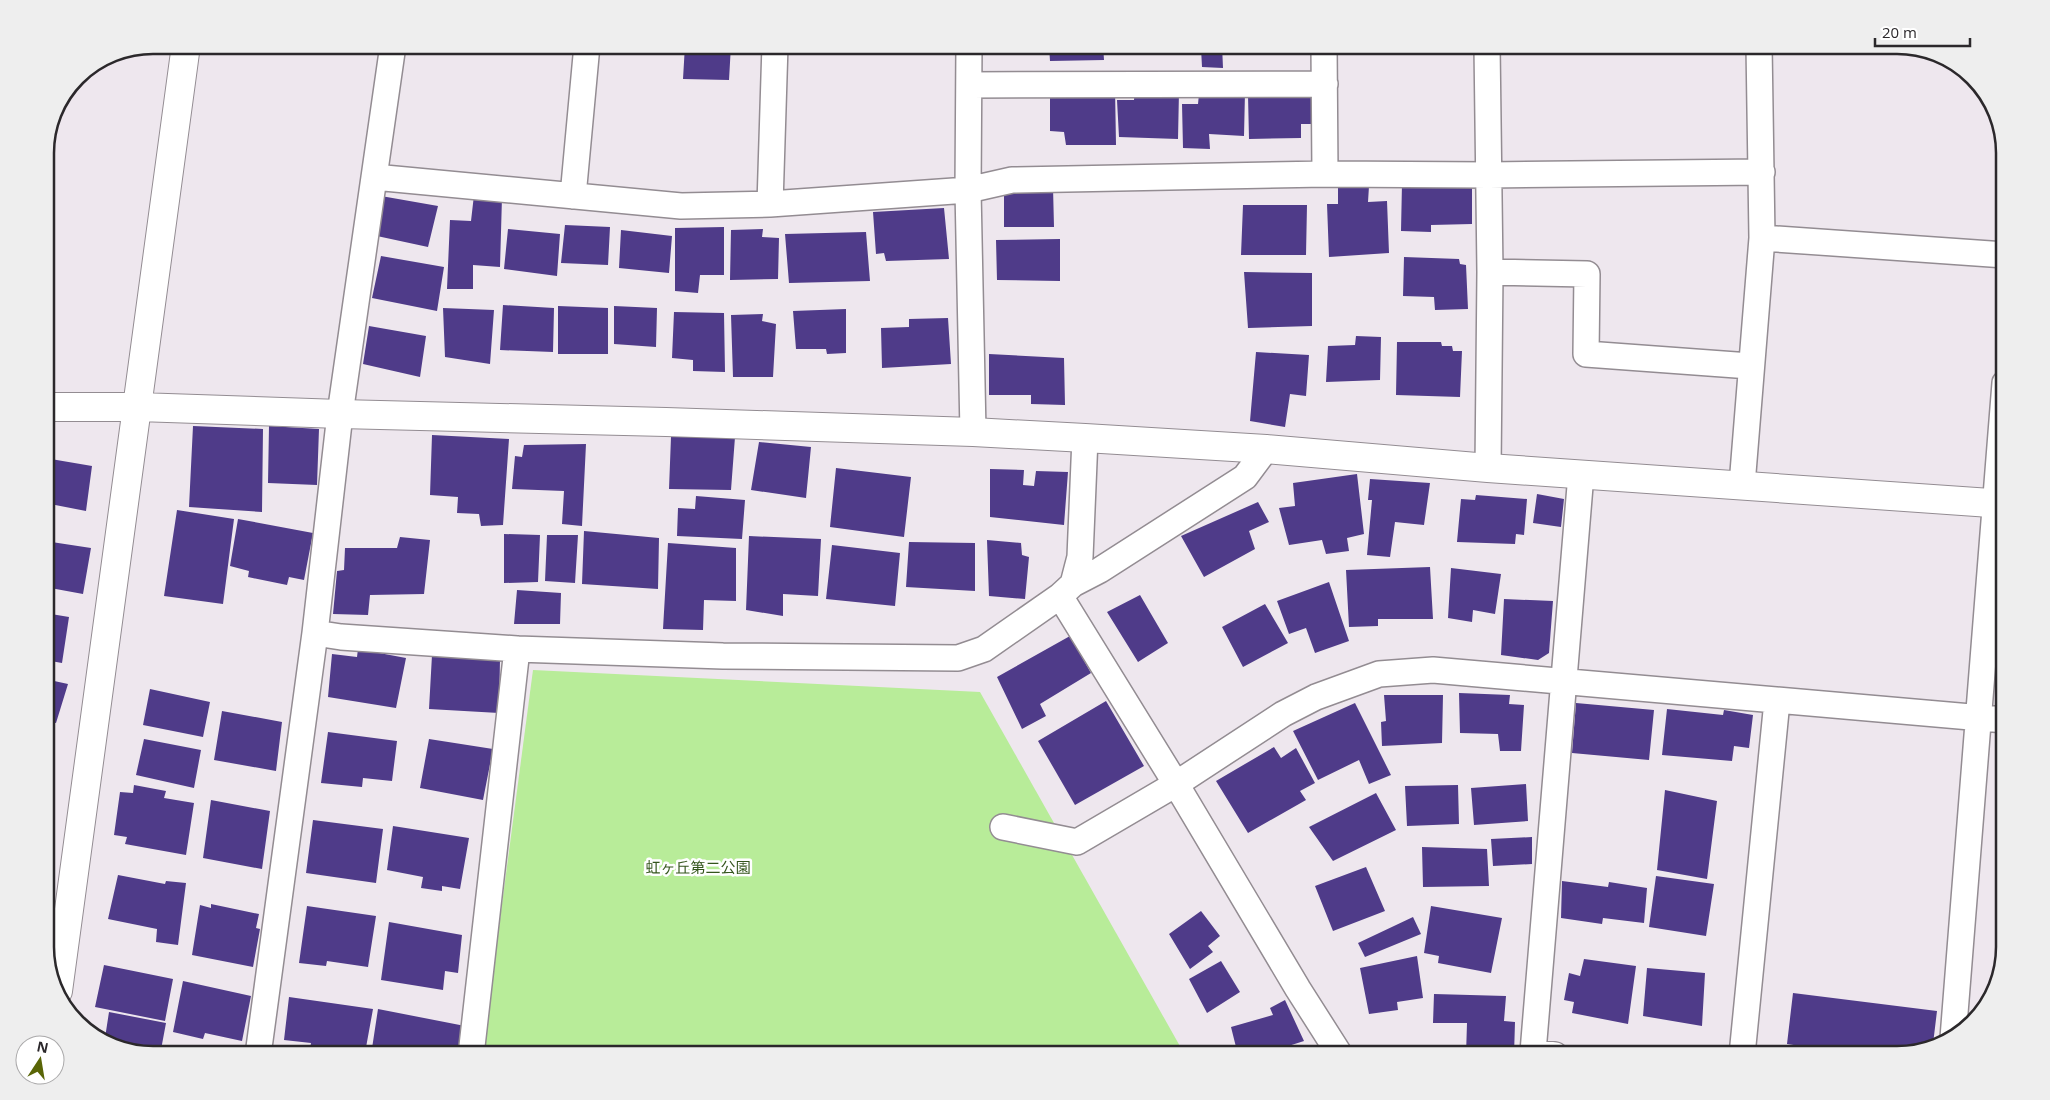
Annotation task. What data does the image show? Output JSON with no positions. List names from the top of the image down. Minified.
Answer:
{"parks":["虹ヶ丘第二公園"],"scale_bar":"20 m","north":"top"}
